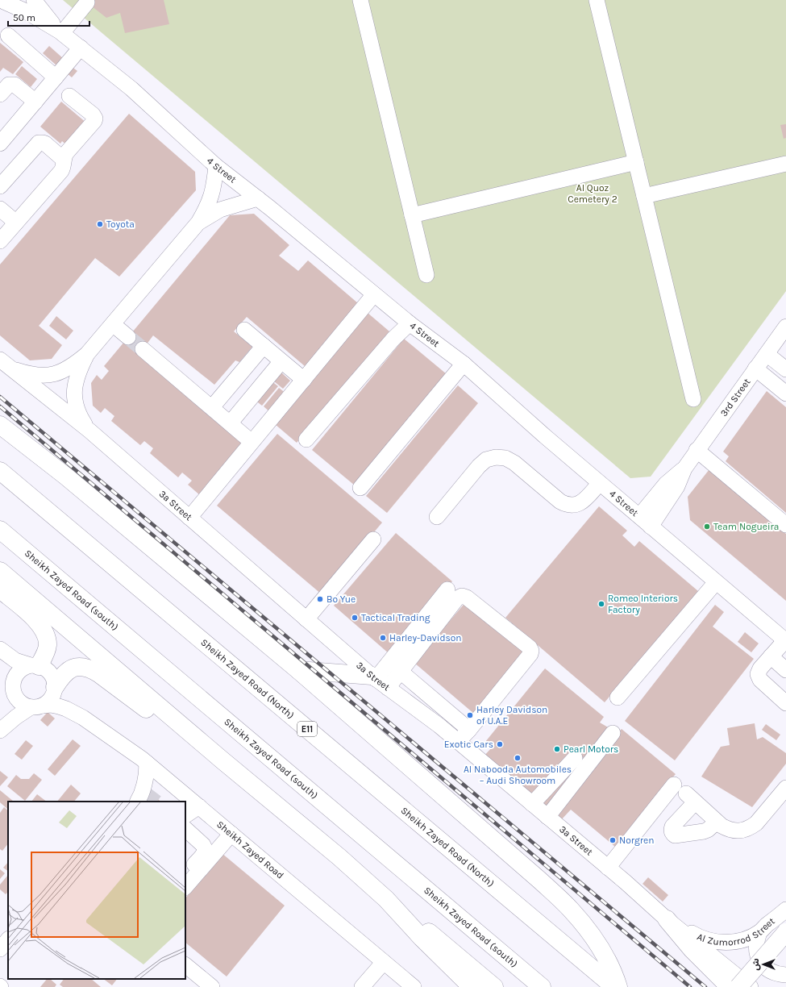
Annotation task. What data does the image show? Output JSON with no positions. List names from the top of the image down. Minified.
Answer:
{"streets":{"highway":["Sheikh Zayed Road (south)","Sheikh Zayed Road (North)","E11"],"street":["4 Street","3rd Street","3a Street","Sheikh Zayed Road","Al Zumorrod Street"]},"crossings":[["3a Street","Al Zumorrod Street"]],"parks":["Al Quoz Cemetery 2"],"places":["Toyota","Team Nogueira","Bo Yue","Romeo Interiors Factory","Tactical Trading","Harley-Davidson","Harley Davidson of U.A.E","Exotic Cars","Pearl Motors","Al Nabooda Automobiles – Audi Showroom","Norgren"],"scale_bar":"50 m","north":"left"}
